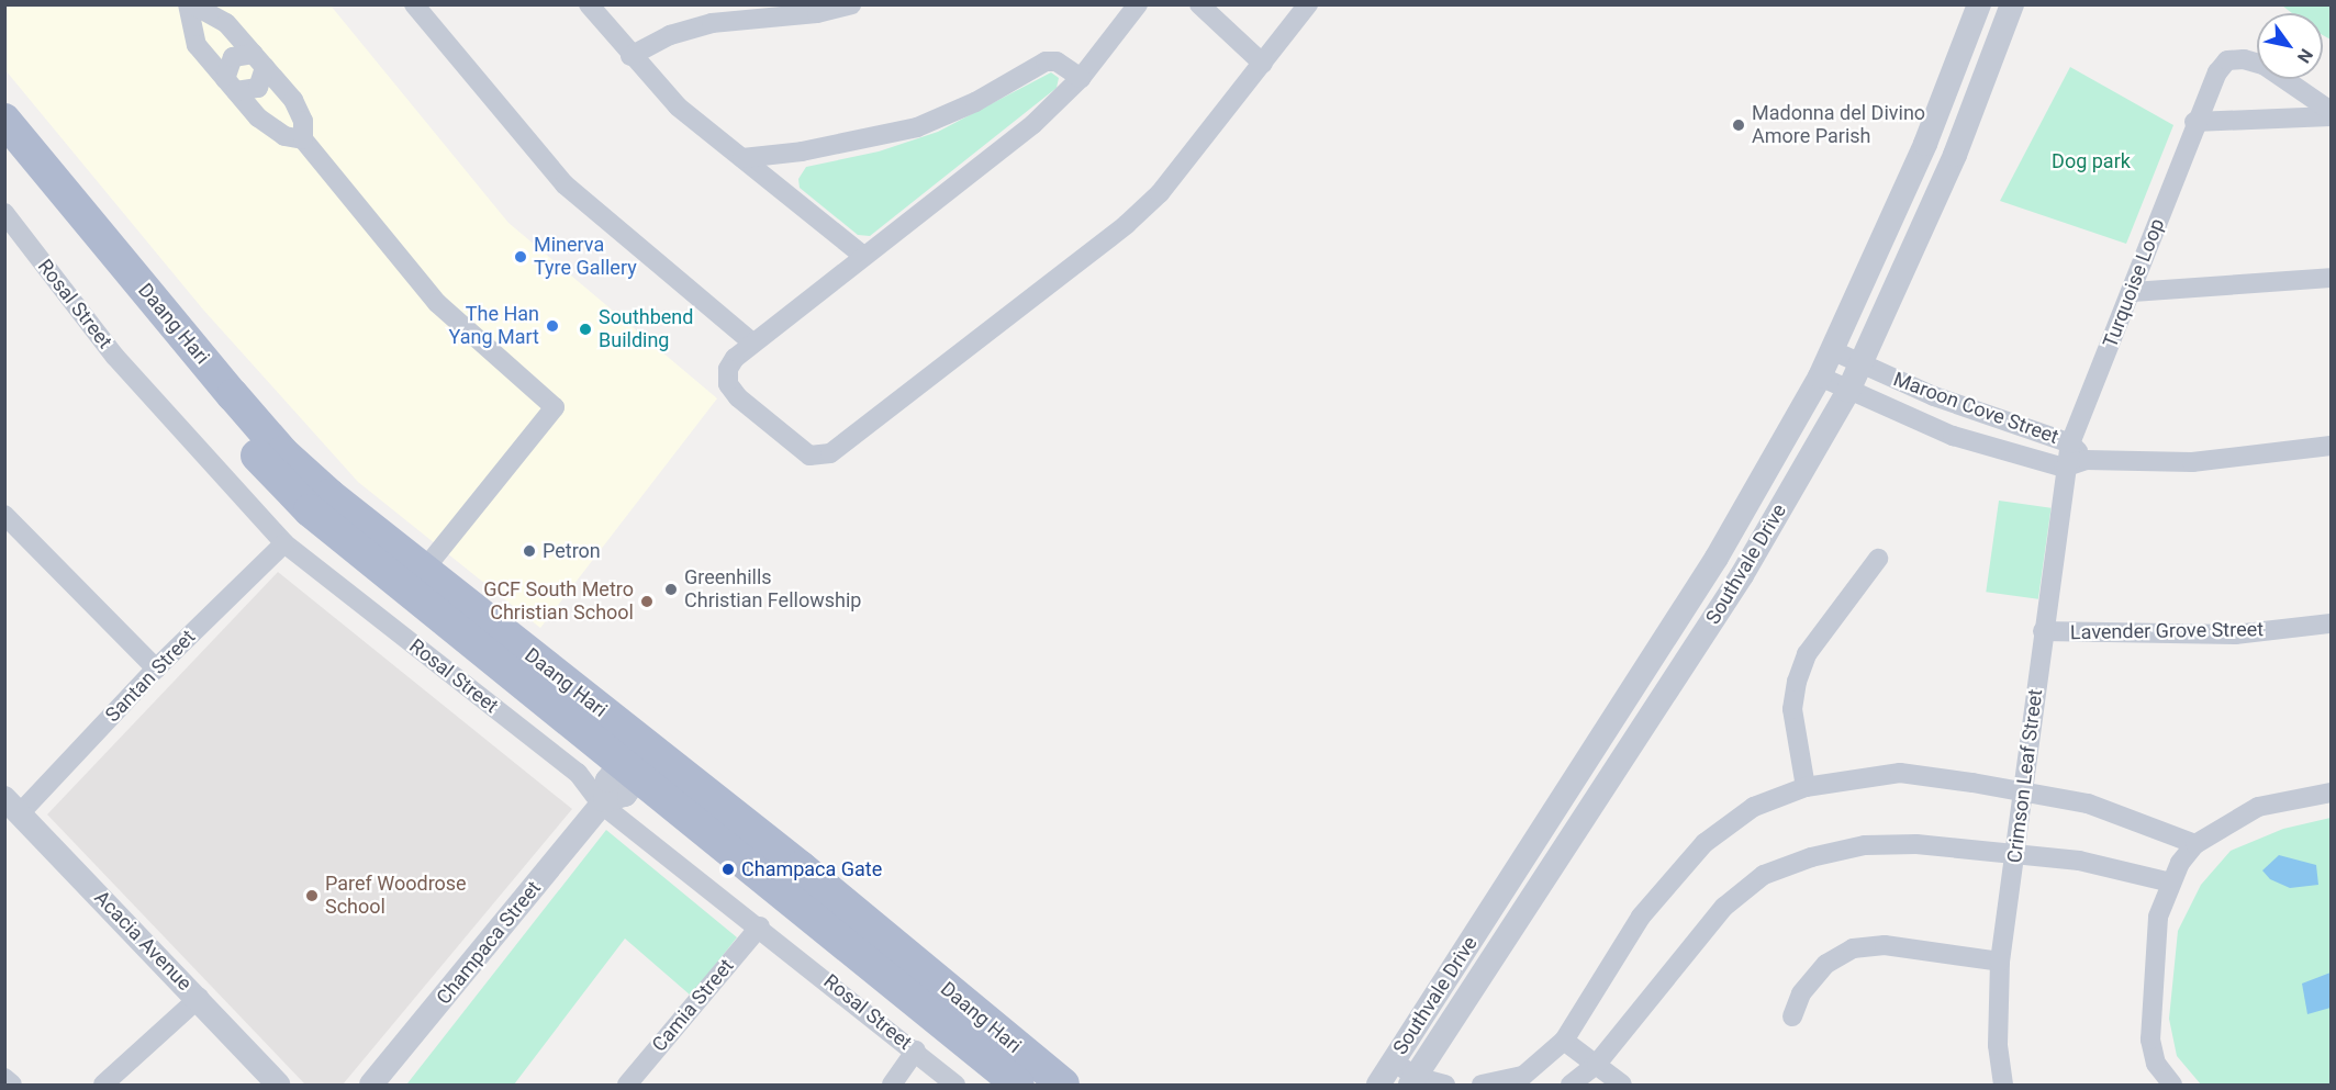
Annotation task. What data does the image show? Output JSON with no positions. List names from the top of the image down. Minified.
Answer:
{"streets":{"main road":["Daang Hari"],"street":["Turquoise Loop","Rosal Street","Maroon Cove Street","Southvale Drive","Lavender Grove Street","Santan Street","Crimson Leaf Street","Acacia Avenue","Champaca Street","Camia Street"]},"crossings":[["Turquoise Loop","Maroon Cove Street"],["Turquoise Loop","Crimson Leaf Street"],["Rosal Street","Daang Hari"],["Rosal Street","Santan Street"],["Rosal Street","Champaca Street"],["Rosal Street","Camia Street"],["Daang Hari","Champaca Street"],["Maroon Cove Street","Southvale Drive"],["Maroon Cove Street","Crimson Leaf Street"],["Lavender Grove Street","Crimson Leaf Street"],["Santan Street","Acacia Avenue"]],"parks":["Dog park"],"places":["Madonna del Divino Amore Parish","Minerva Tyre Gallery","The Han Yang Mart","Southbend Building","Petron","Greenhills Christian Fellowship","GCF South Metro Christian School","Champaca Gate","Paref Woodrose School"],"north":"bottom right"}
